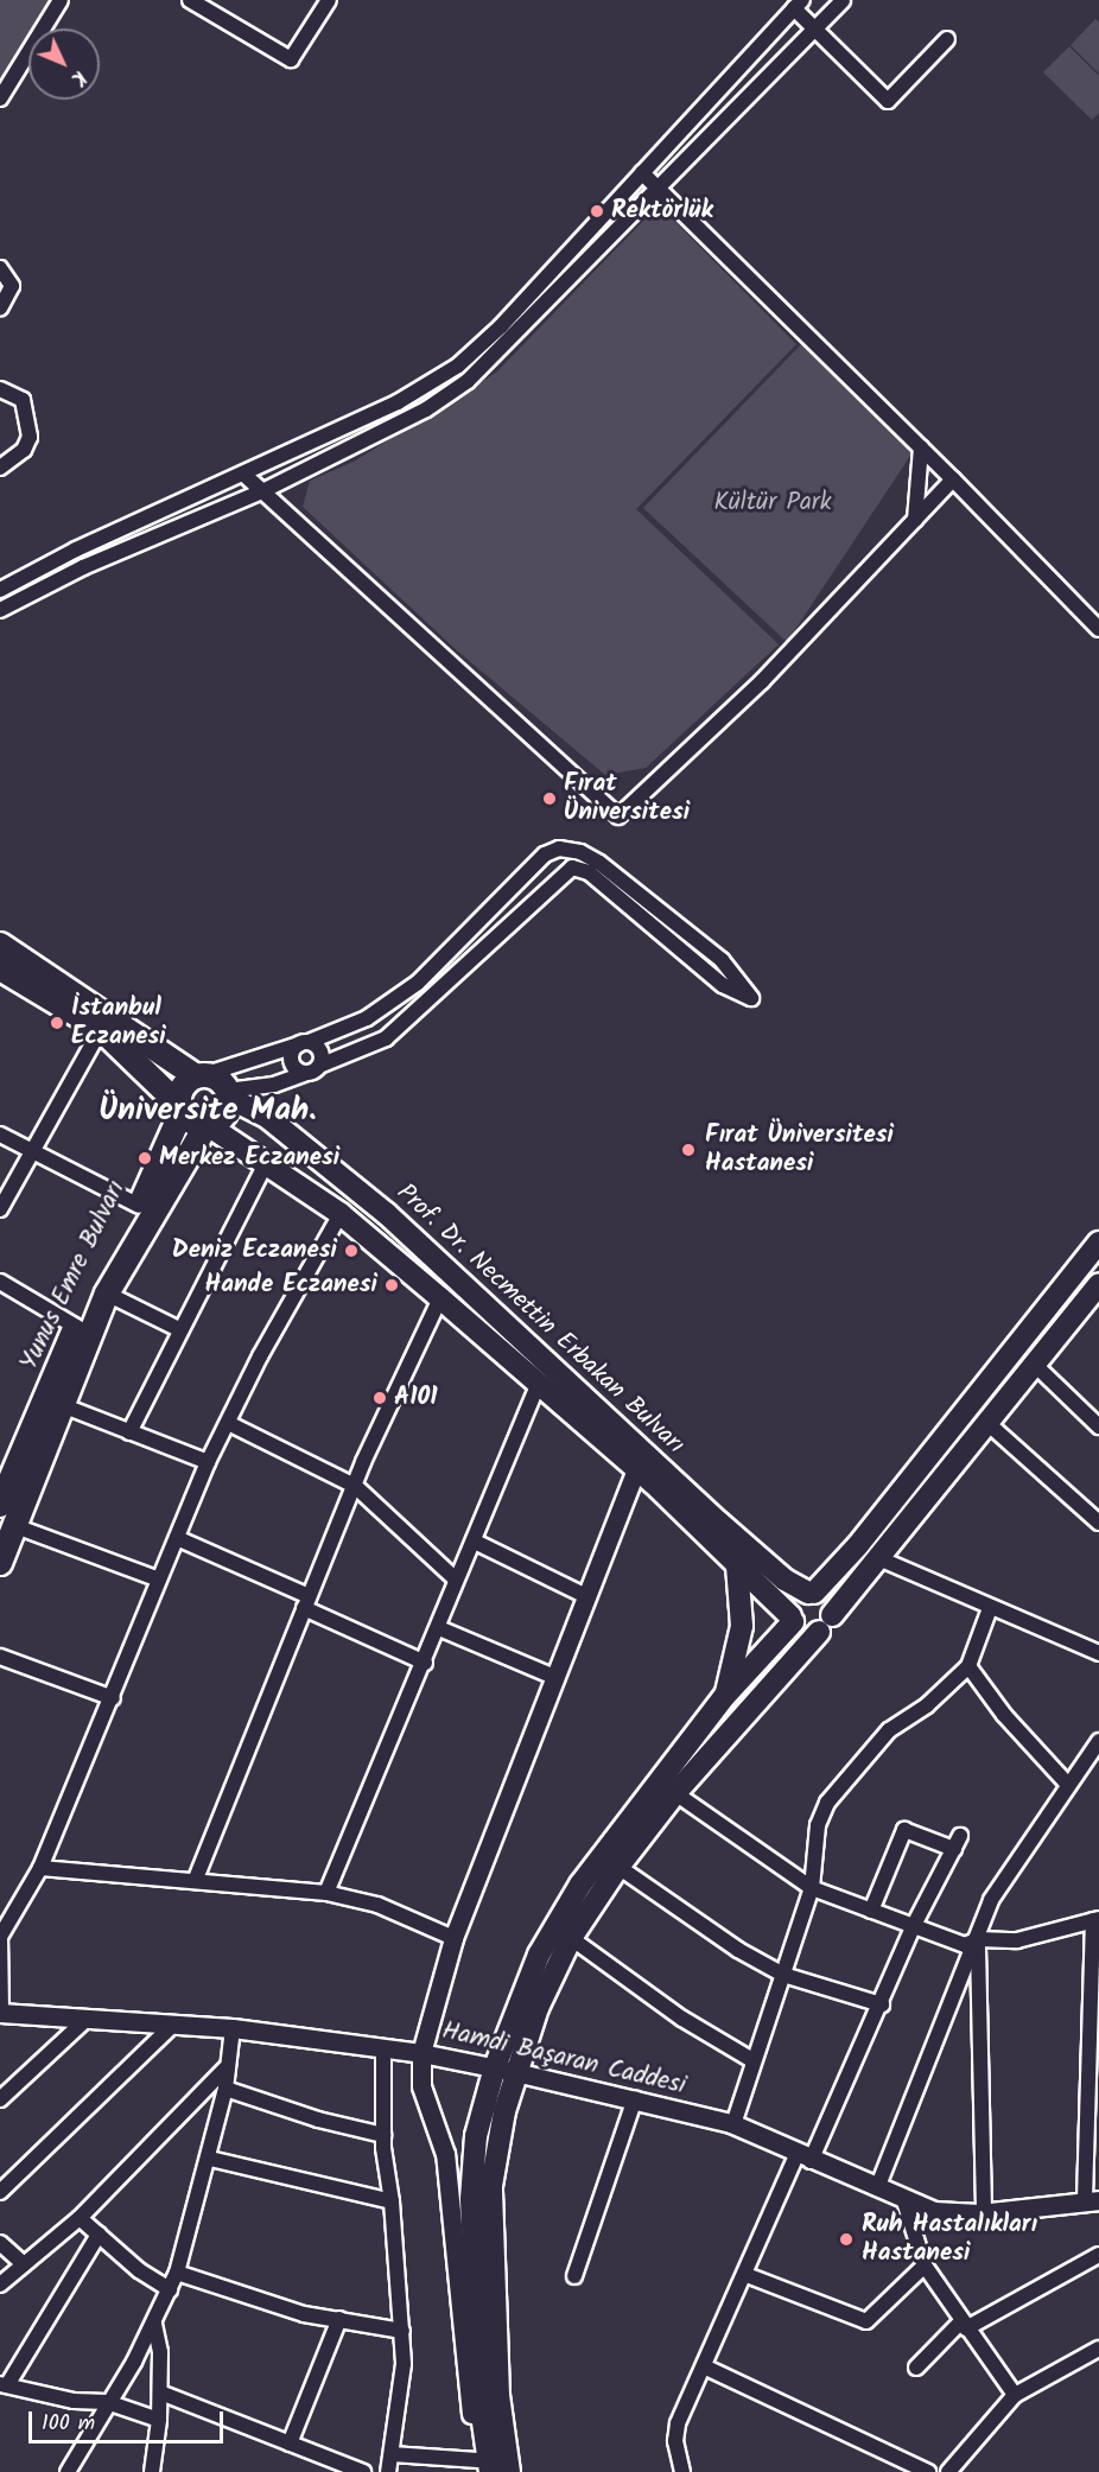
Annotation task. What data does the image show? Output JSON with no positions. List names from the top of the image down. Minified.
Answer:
{"streets":{"main road":["Yunus Emre Bulvarı","Prof. Dr. Necmettin Erbakan Bulvarı"],"street":["Hamdi Başaran Caddesi"]},"crossings":[["Yunus Emre Bulvarı","Prof. Dr. Necmettin Erbakan Bulvarı"]],"districts":["Üniversite Mah."],"parks":["Kültür Park"],"places":["Rektörlük","Fırat Üniversitesi","İstanbul Eczanesi","Fırat Üniversitesi Hastanesi","Merkez Eczanesi","Deniz Eczanesi","Hande Eczanesi","A101","Ruh Hastalıkları Hastanesi"],"scale_bar":"100 m","north":"bottom right"}
